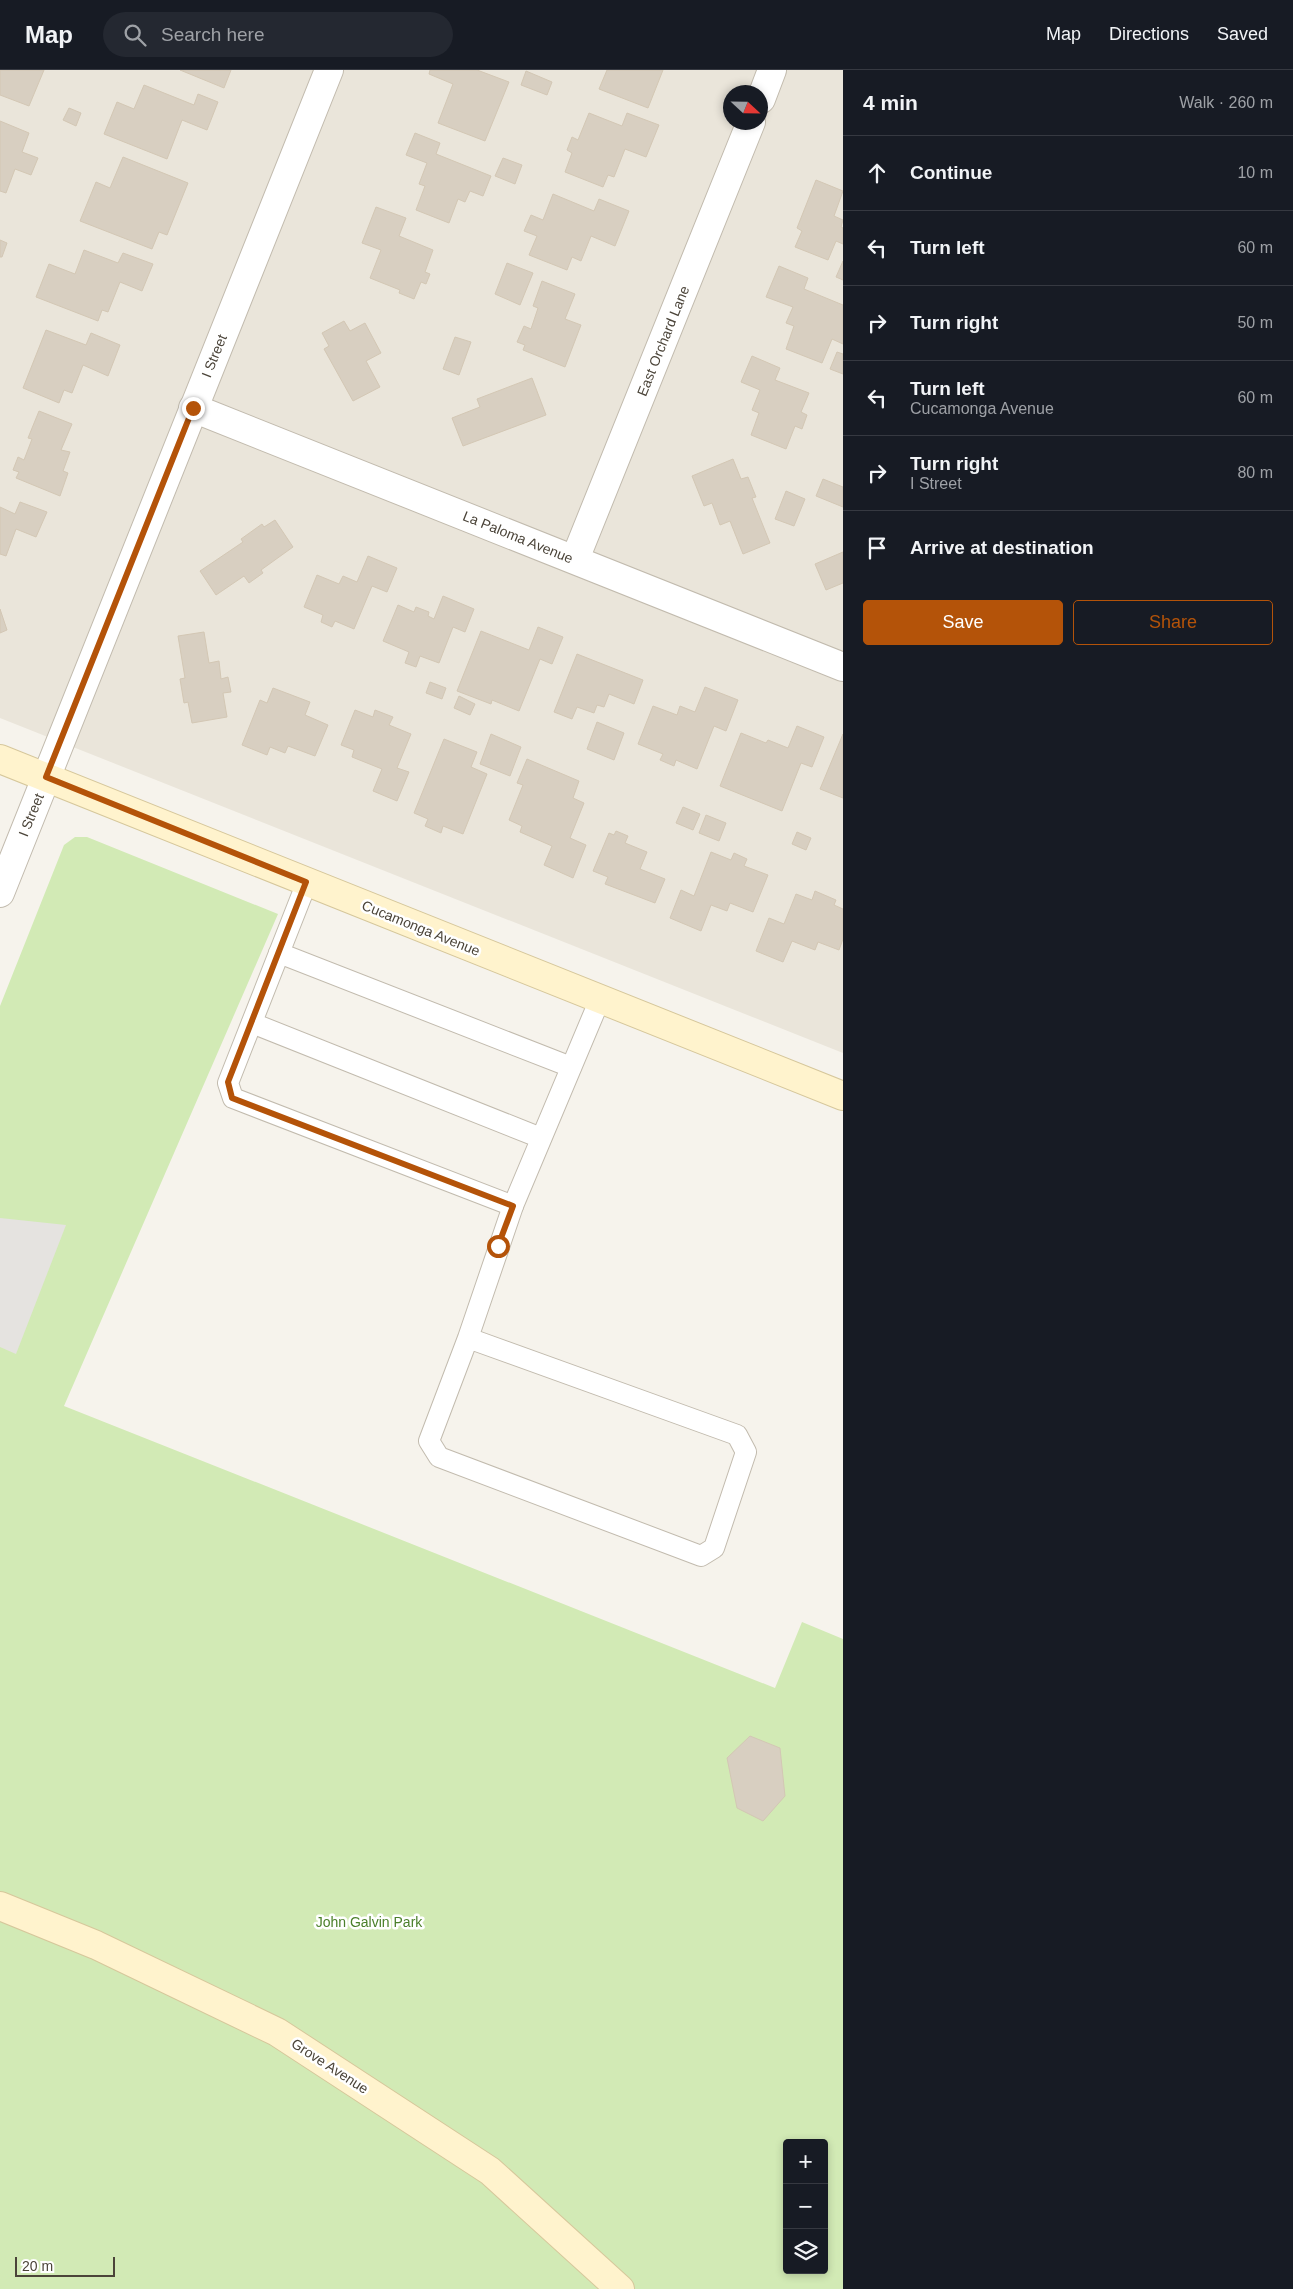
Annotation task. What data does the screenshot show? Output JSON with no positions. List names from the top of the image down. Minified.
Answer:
{"streets":{"street":["East Orchard Lane","I Street","La Paloma Avenue","Cucamonga Avenue","Grove Avenue"]},"crossings":[["East Orchard Lane","La Paloma Avenue"],["I Street","La Paloma Avenue"],["I Street","Cucamonga Avenue"]],"parks":["John Galvin Park"],"scale_bar":"20 m","north":"right","page":{"header":"Map","search":"Search here","nav":["Map","Directions","Saved"],"heading":["4 min","Walk · 260 m"],"list":[["Continue","10 m"],["Turn left","60 m"],["Turn right","50 m"],["Turn left","Cucamonga Avenue","60 m"],["Turn right","I Street","80 m"],"Arrive at destination"],"buttons":["Save","Share"],"map_buttons":["+","−"],"scale":"20 m"}}
